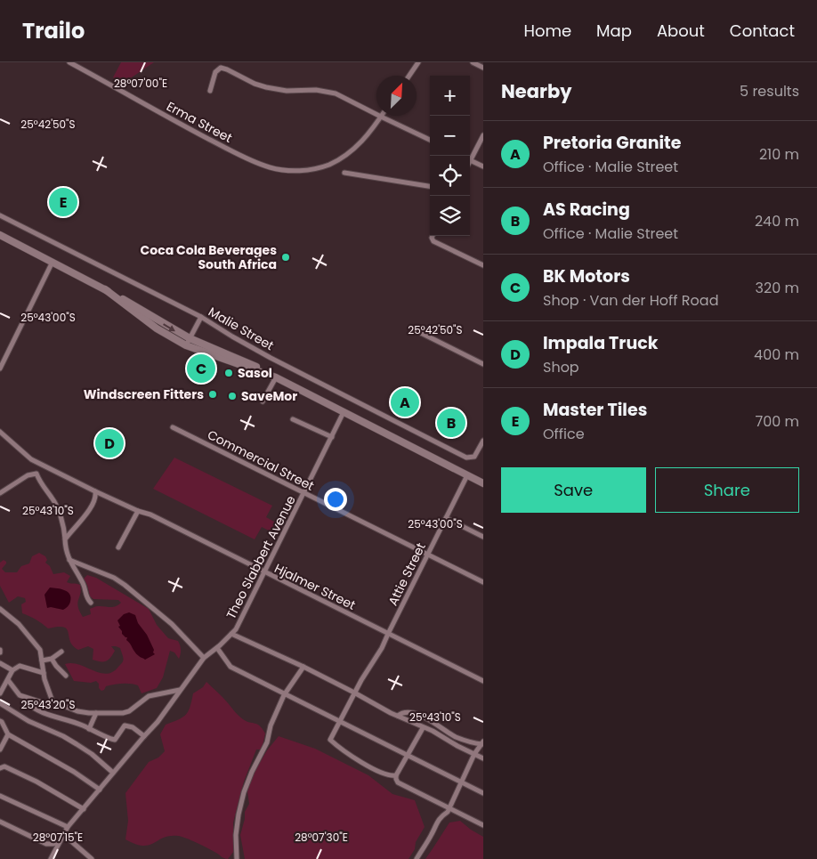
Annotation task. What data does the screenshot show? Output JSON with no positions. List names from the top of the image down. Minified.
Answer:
{"streets":{"street":["Erma Street","Malie Street","Commercial Street","Theo Slabbert Avenue","Attie Street","Hjalmer Street"]},"crossings":[["Commercial Street","Theo Slabbert Avenue"],["Commercial Street","Attie Street"],["Theo Slabbert Avenue","Hjalmer Street"],["Attie Street","Hjalmer Street"]],"places":["Coca Cola Beverages South Africa","Sasol","Windscreen Fitters","SaveMor"],"north":"top right","page":{"header":"Trailo","nav":["Home","Map","About","Contact"],"heading":["Nearby","5 results"],"map_buttons":["+","−"],"list":[{"mark":"A","name":"Pretoria Granite","note":"Office · Malie Street","value":"210 m"},{"mark":"B","name":"AS Racing","note":"Office · Malie Street","value":"240 m"},{"mark":"C","name":"BK Motors","note":"Shop · Van der Hoff Road","value":"320 m"},{"mark":"D","name":"Impala Truck","note":"Shop","value":"400 m"},{"mark":"E","name":"Master Tiles","note":"Office","value":"700 m"}],"pins":["E","C","A","B","D"],"buttons":["Save","Share"]},"coordinates":["28°07'00\"E","25°42'50\"S","25°43'00\"S","25°43'10\"S","25°43'20\"S","28°07'15\"E","28°07'30\"E"]}
